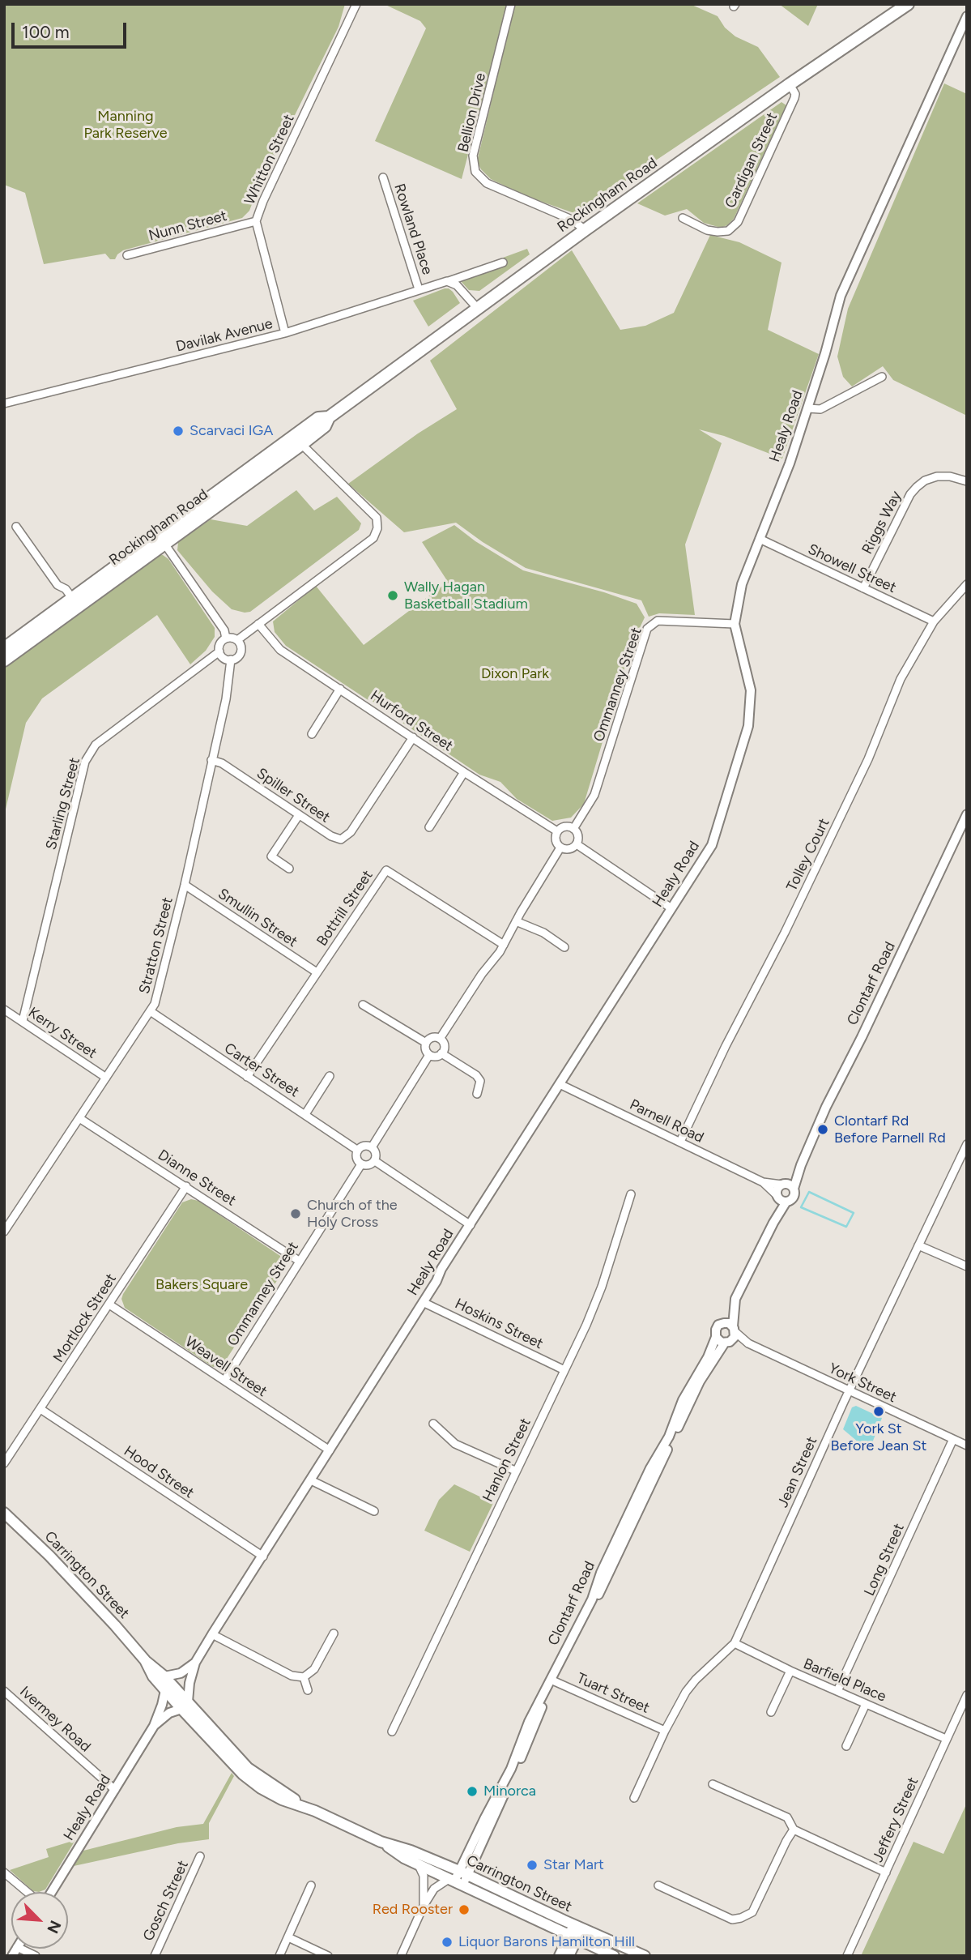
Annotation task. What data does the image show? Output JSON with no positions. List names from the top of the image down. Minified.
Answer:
{"streets":{"main road":["Rockingham Road","Carrington Street"],"street":["Bellion Drive","Whitton Street","Cardigan Street","Nunn Street","Rowland Place","Davilak Avenue","Healy Road","Riggs Way","Showell Street","Ommanney Street","Hurford Street","Spiller Street","Starling Street","Tolley Court","Bottrill Street","Smullin Street","Stratton Street","Clontarf Road","Kerry Street","Carter Street","Parnell Road","Dianne Street","Mortlock Street","Hoskins Street","Weavell Street","York Street","Hanlon Street","Hood Street","Jean Street","Long Street","Barfield Place","Tuart Street","Ivermey Road","Jeffery Street","Gosch Street"]},"crossings":[["Bellion Drive","Rockingham Road"],["Whitton Street","Nunn Street"],["Whitton Street","Davilak Avenue"],["Cardigan Street","Rockingham Road"],["Rowland Place","Davilak Avenue"],["Healy Road","Showell Street"],["Healy Road","Ommanney Street"],["Healy Road","Parnell Road"],["Healy Road","Hoskins Street"],["Healy Road","Weavell Street"],["Healy Road","Hood Street"],["Healy Road","Carrington Street"],["Healy Road","Ivermey Road"],["Riggs Way","Showell Street"],["Showell Street","Tolley Court"],["Ommanney Street","Hurford Street"],["Ommanney Street","Carter Street"],["Ommanney Street","Dianne Street"],["Ommanney Street","Weavell Street"],["Hurford Street","Spiller Street"],["Spiller Street","Stratton Street"],["Starling Street","Stratton Street"],["Starling Street","Kerry Street"],["Tolley Court","Parnell Road"],["Bottrill Street","Smullin Street"],["Bottrill Street","Carter Street"],["Smullin Street","Stratton Street"],["Stratton Street","Kerry Street"],["Stratton Street","Carter Street"],["Stratton Street","Dianne Street"],["Clontarf Road","Parnell Road"],["Clontarf Road","York Street"],["Clontarf Road","Carrington Street"],["Clontarf Road","Tuart Street"],["Dianne Street","Mortlock Street"],["Mortlock Street","Weavell Street"],["Mortlock Street","Hood Street"],["Hoskins Street","Hanlon Street"],["York Street","Jean Street"],["York Street","Long Street"],["Jean Street","Barfield Place"],["Jean Street","Tuart Street"],["Long Street","Barfield Place"],["Barfield Place","Jeffery Street"]],"parks":["Manning Park Reserve","Dixon Park","Bakers Square"],"places":["Scarvaci IGA","Wally Hagan Basketball Stadium","Clontarf Rd Before Parnell Rd","Church of the Holy Cross","York St Before Jean St","Minorca","Star Mart","Red Rooster","Liquor Barons Hamilton Hill"],"scale_bar":"100 m","north":"bottom right"}
